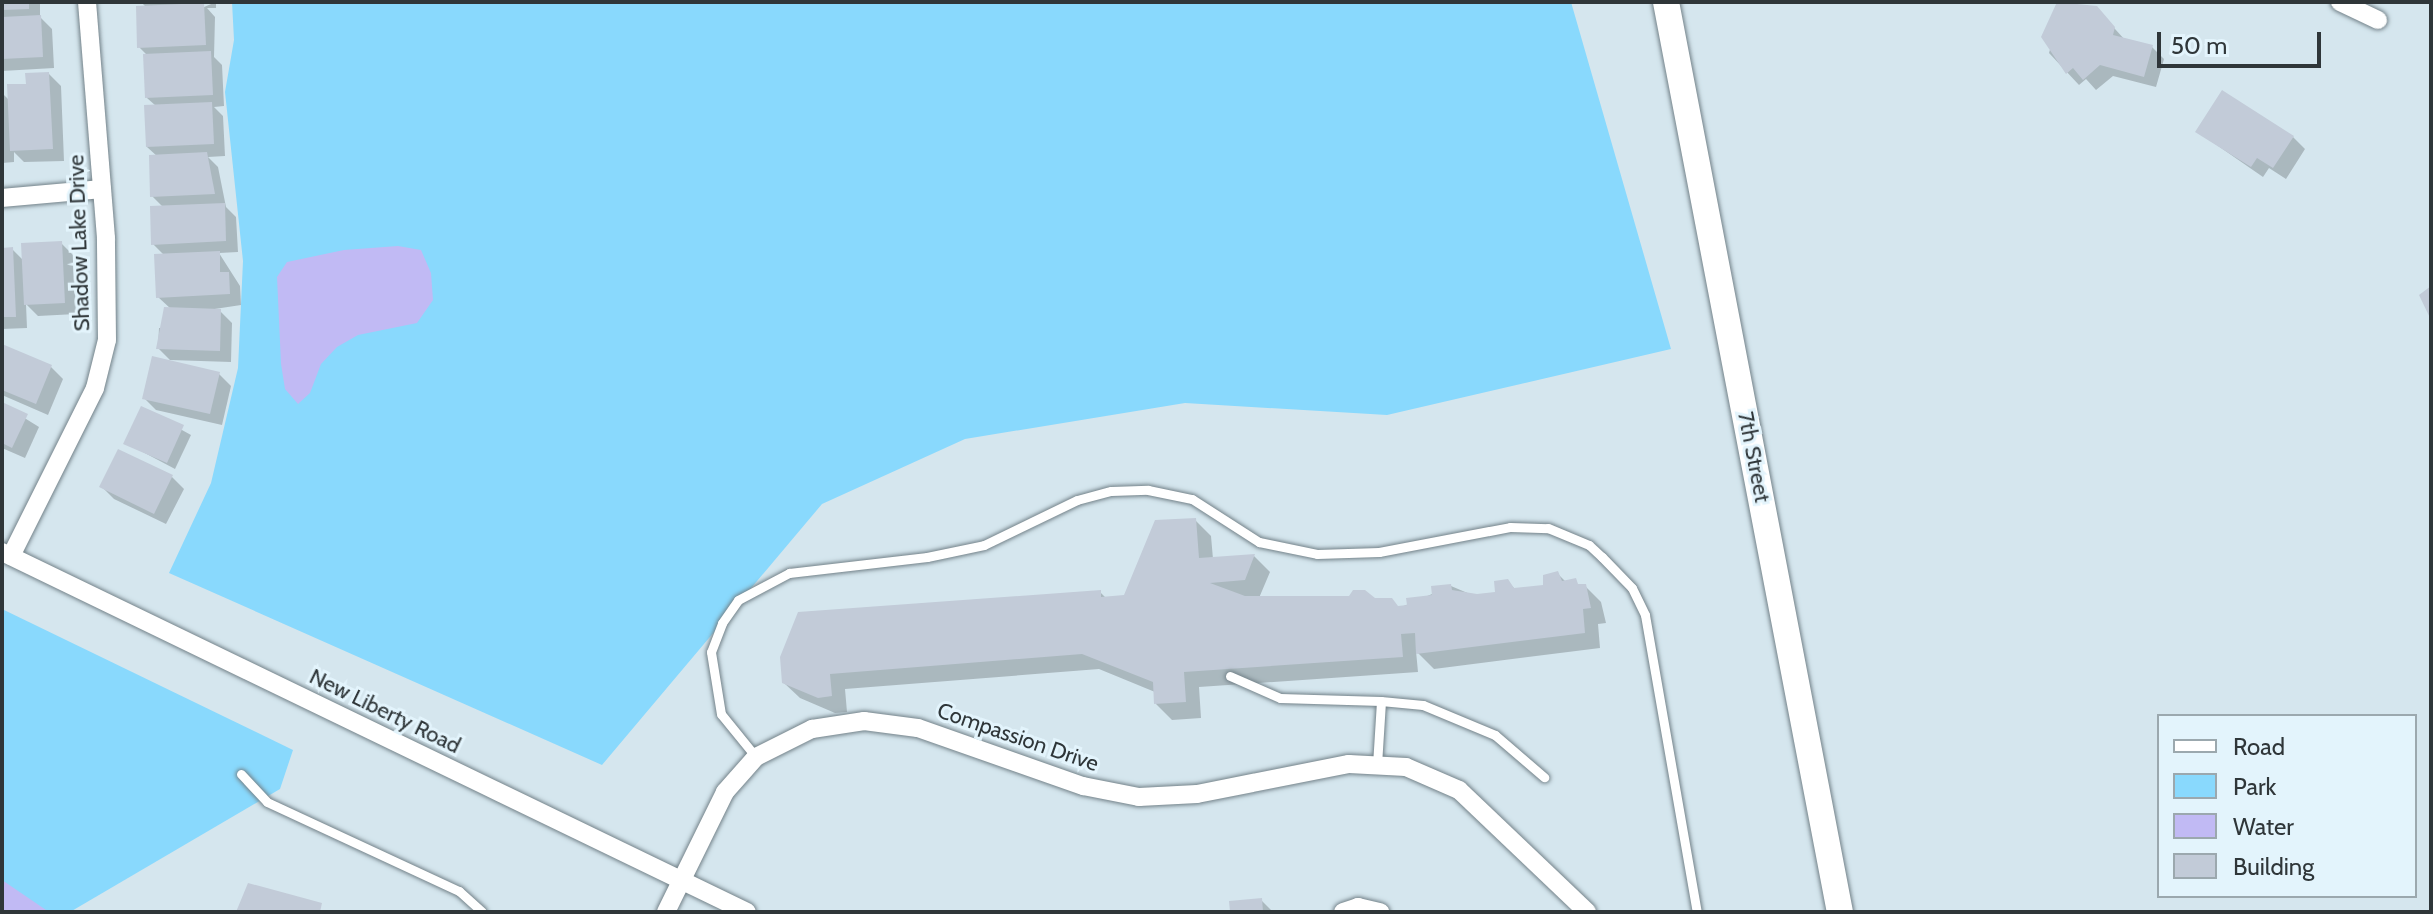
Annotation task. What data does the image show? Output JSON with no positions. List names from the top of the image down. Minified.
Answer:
{"streets":{"street":["Shadow Lake Drive","7th Street","New Liberty Road","Compassion Drive"]},"crossings":[["Shadow Lake Drive","New Liberty Road"],["New Liberty Road","Compassion Drive"]],"legend":["Road","Park","Water","Building"],"scale_bar":"50 m"}
